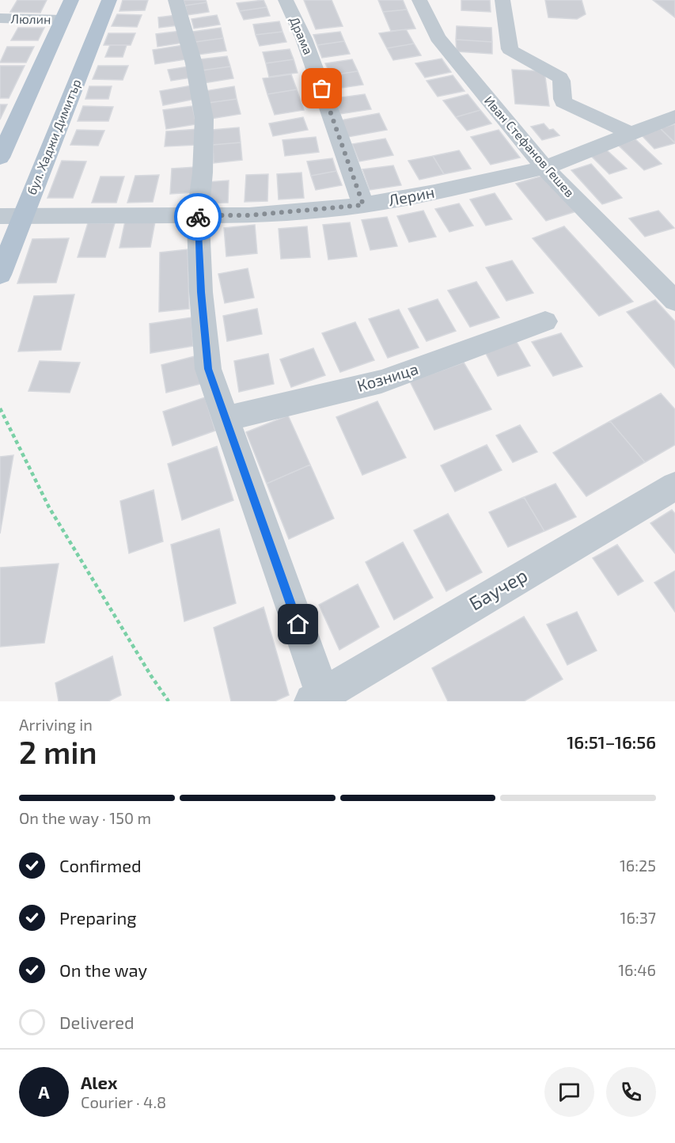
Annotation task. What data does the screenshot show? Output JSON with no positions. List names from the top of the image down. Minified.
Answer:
{"streets":{"main road":["бул. Хаджи Димитър"],"street":["Люлин","Драма","Иван Стефанов Гешев","Лерин","Козница","Баучер"]},"crossings":[["Драма","Лерин"],["бул. Хаджи Димитър","Лерин"],["Иван Стефанов Гешев","Лерин"]],"page":{"heading":["2 min","Arriving in","16:51–16:56"],"panel":["Alex","Courier · 4.8"],"bar":"On the way · 150 m","list":[["Confirmed","16:25"],["Preparing","16:37"],["On the way","16:46"],"Delivered"],"round":"A"}}
